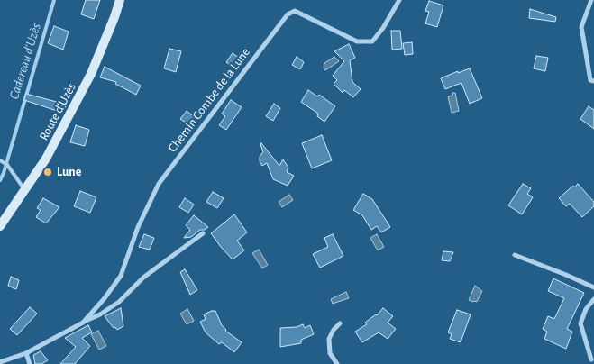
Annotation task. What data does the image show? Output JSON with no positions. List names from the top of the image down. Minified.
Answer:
{"streets":{"main road":["Route d'Uzès"],"street":["Chemin Combe de la Lune"]},"water":["Cadereau d'Uzès"],"places":["Lune"]}
